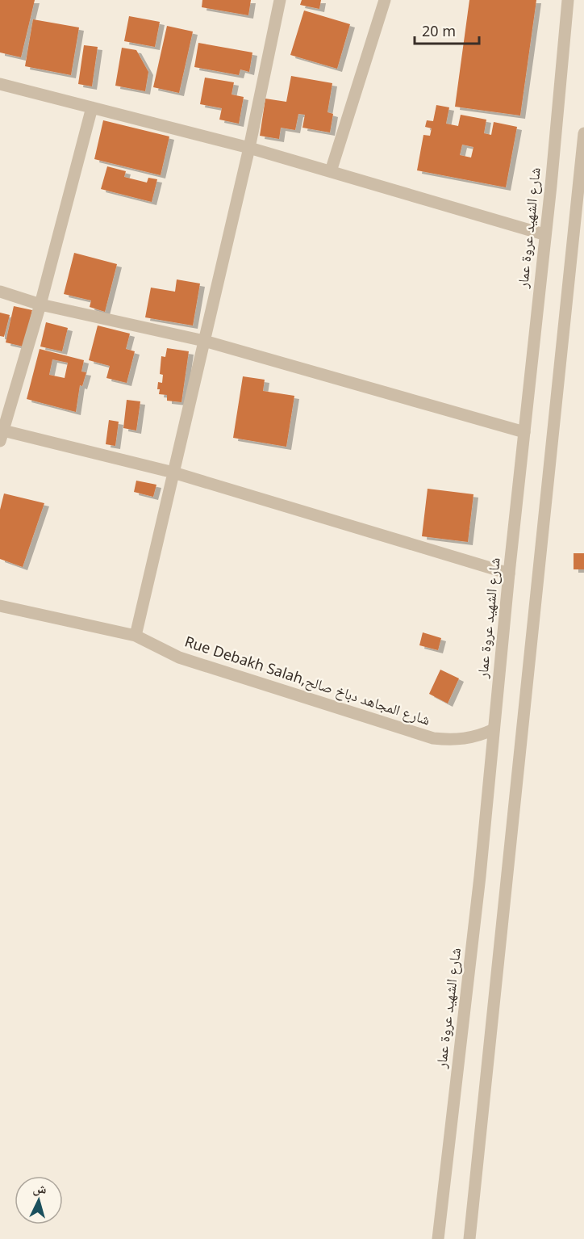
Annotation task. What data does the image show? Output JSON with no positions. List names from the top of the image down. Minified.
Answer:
{"streets":{"street":["شارع الشهيد عروة عمار","Rue Debakh Salah,شارع المجاهد دباخ صالح"]},"crossings":[["شارع الشهيد عروة عمار","Rue Debakh Salah,شارع المجاهد دباخ صالح"]],"scale_bar":"20 m","north":"top"}
